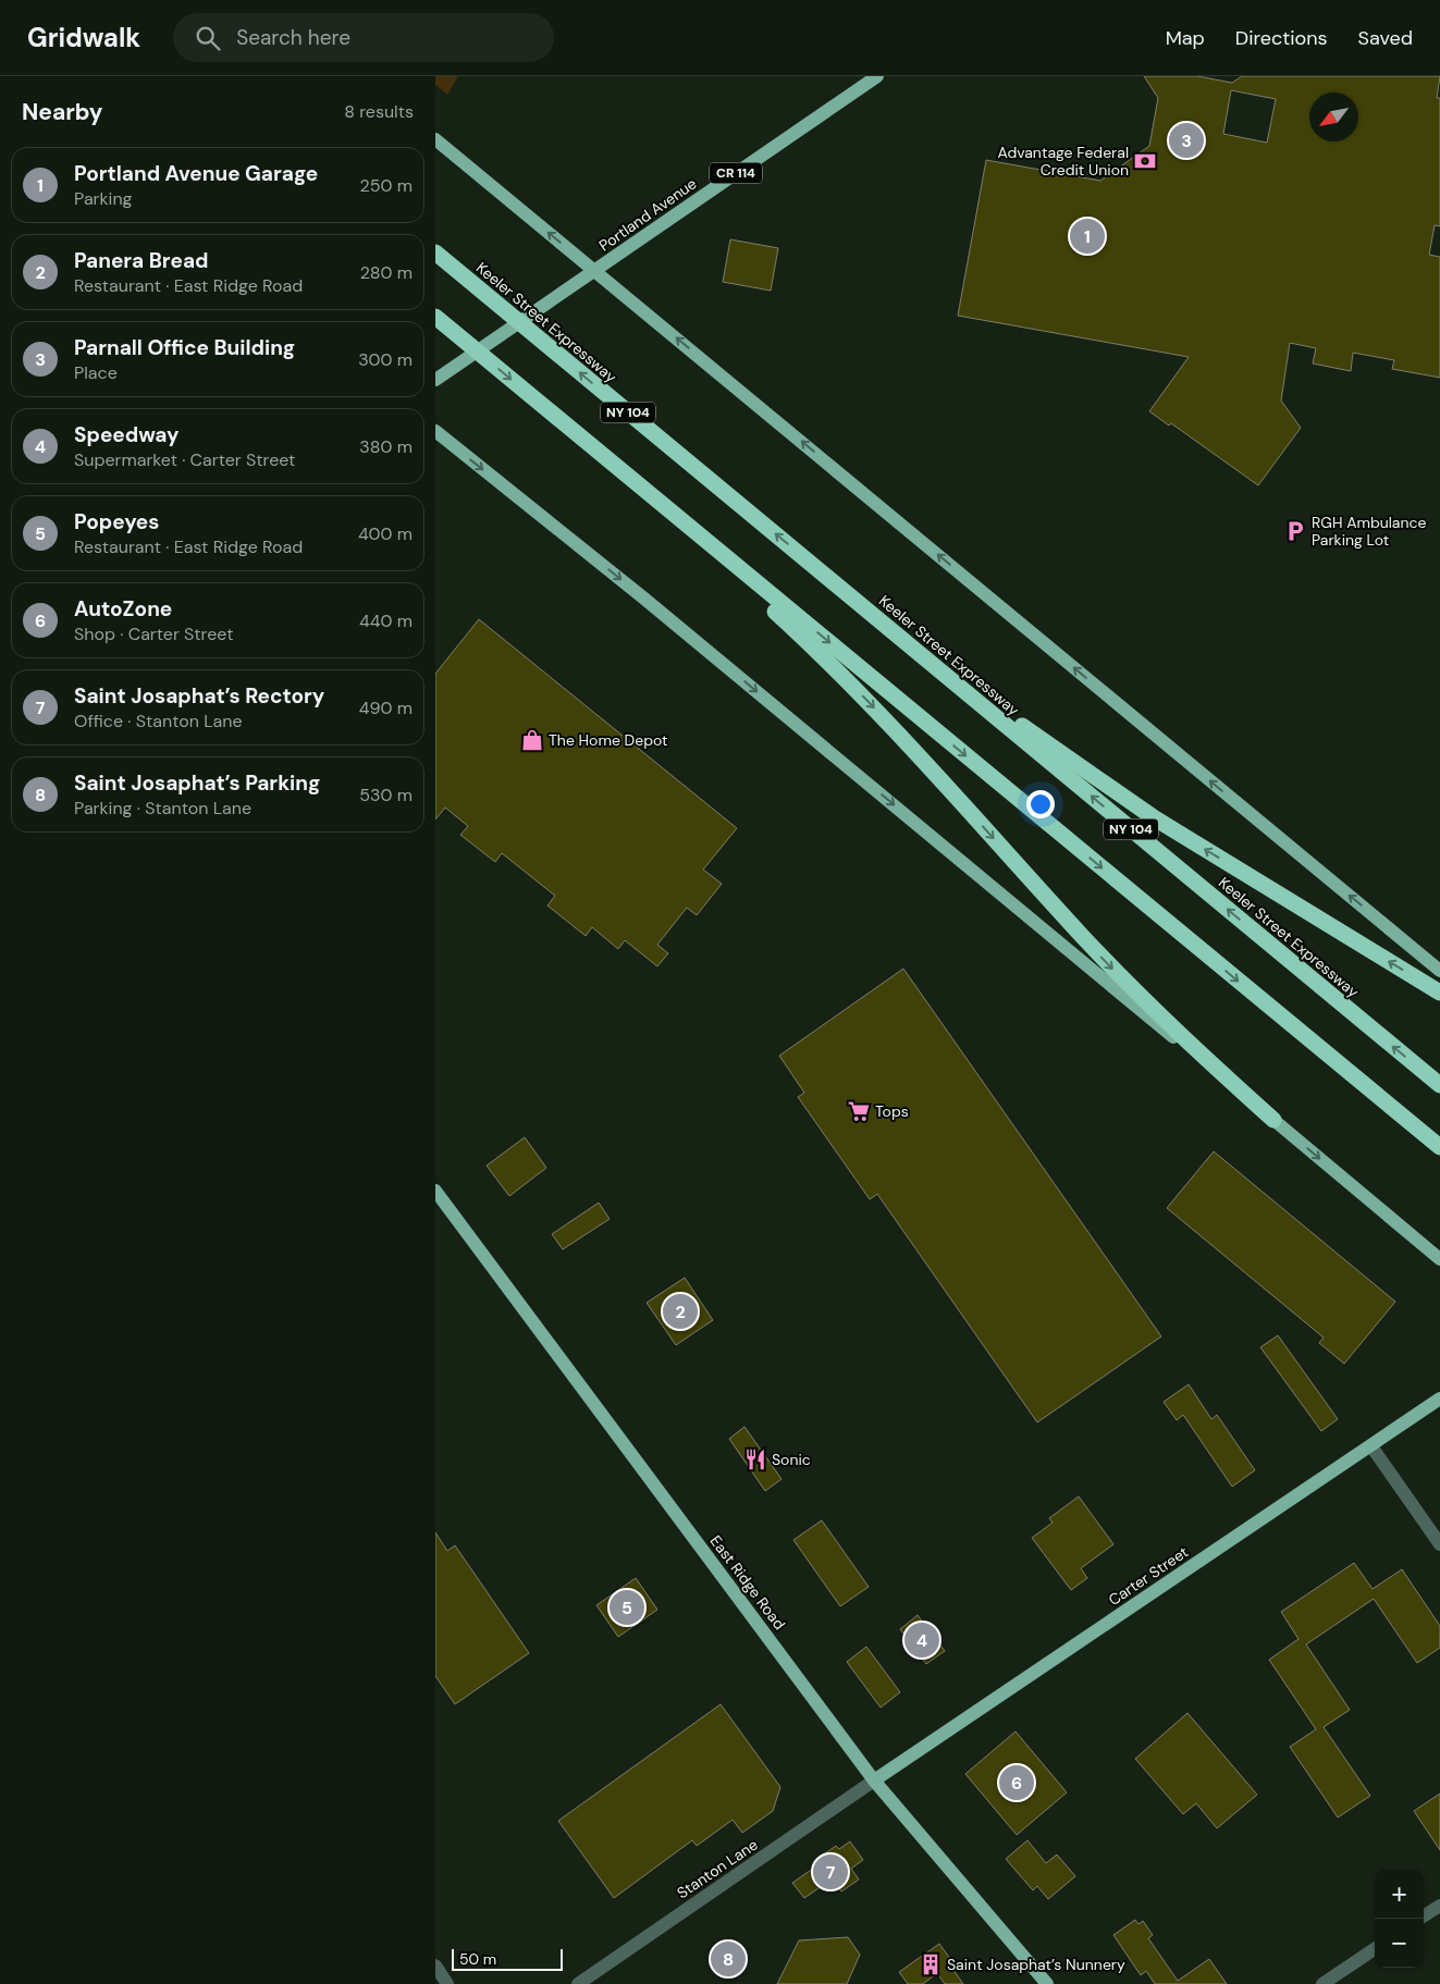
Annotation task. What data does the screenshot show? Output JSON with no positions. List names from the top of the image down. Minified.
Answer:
{"streets":{"highway":["Keeler Street Expressway","NY 104"],"main road":["CR 114","Portland Avenue","Carter Street","East Ridge Road"],"street":["Stanton Lane"]},"crossings":[["Carter Street","East Ridge Road"],["Carter Street","Stanton Lane"],["East Ridge Road","Stanton Lane"]],"places":{"bank":["Advantage Federal Credit Union"],"parking":["RGH Ambulance Parking Lot"],"shop":["The Home Depot"],"supermarket":["Tops"],"restaurant":["Sonic"],"building":["Saint Josaphat’s Nunnery"]},"scale_bar":"50 m","north":"bottom left","page":{"header":"Gridwalk","search":"Search here","nav":["Map","Directions","Saved"],"heading":["Nearby","8 results"],"pins":["3","1","2","5","4","6","7","8"],"list":[{"mark":"1","name":"Portland Avenue Garage","note":"Parking","value":"250 m"},{"mark":"2","name":"Panera Bread","note":"Restaurant · East Ridge Road","value":"280 m"},{"mark":"3","name":"Parnall Office Building","note":"Place","value":"300 m"},{"mark":"4","name":"Speedway","note":"Supermarket · Carter Street","value":"380 m"},{"mark":"5","name":"Popeyes","note":"Restaurant · East Ridge Road","value":"400 m"},{"mark":"6","name":"AutoZone","note":"Shop · Carter Street","value":"440 m"},{"mark":"7","name":"Saint Josaphat’s Rectory","note":"Office · Stanton Lane","value":"490 m"},{"mark":"8","name":"Saint Josaphat’s Parking","note":"Parking · Stanton Lane","value":"530 m"}],"map_buttons":["+","−"],"scale":"50 m"}}
